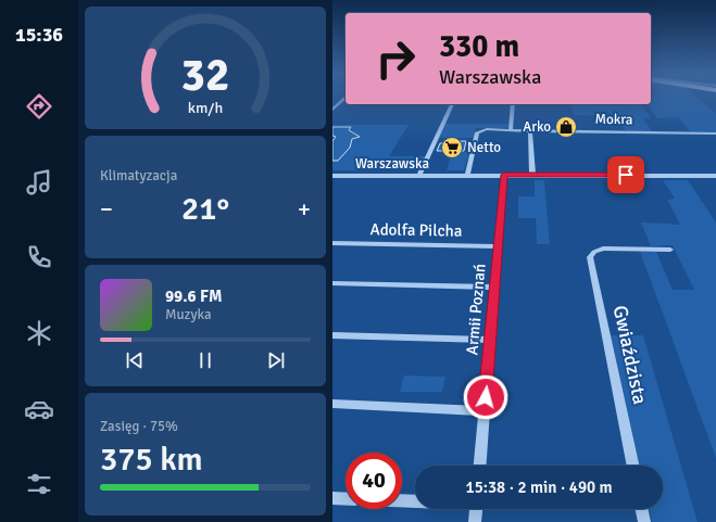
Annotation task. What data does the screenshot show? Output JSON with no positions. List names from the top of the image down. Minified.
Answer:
{"streets":{"street":["Mokra","Warszawska","Adolfa Pilcha","Armii Poznań","Gwiaździsta"]},"crossings":[["Mokra","Warszawska"],["Warszawska","Armii Poznań"],["Adolfa Pilcha","Armii Poznań"]],"places":{"shop":["Arko"],"supermarket":["Netto"]},"page":{"tabs":"15:36","turn":["330 m","Warszawska"],"tile":["Klimatyzacja",["Zasięg · 75%","375 km"]],"heat":["−","21°","+"],"song":["99.6 FM","Muzyka"],"limit":"40","trip":"15:38 · 2 min · 490 m","gauge":["32","km/h"]}}
